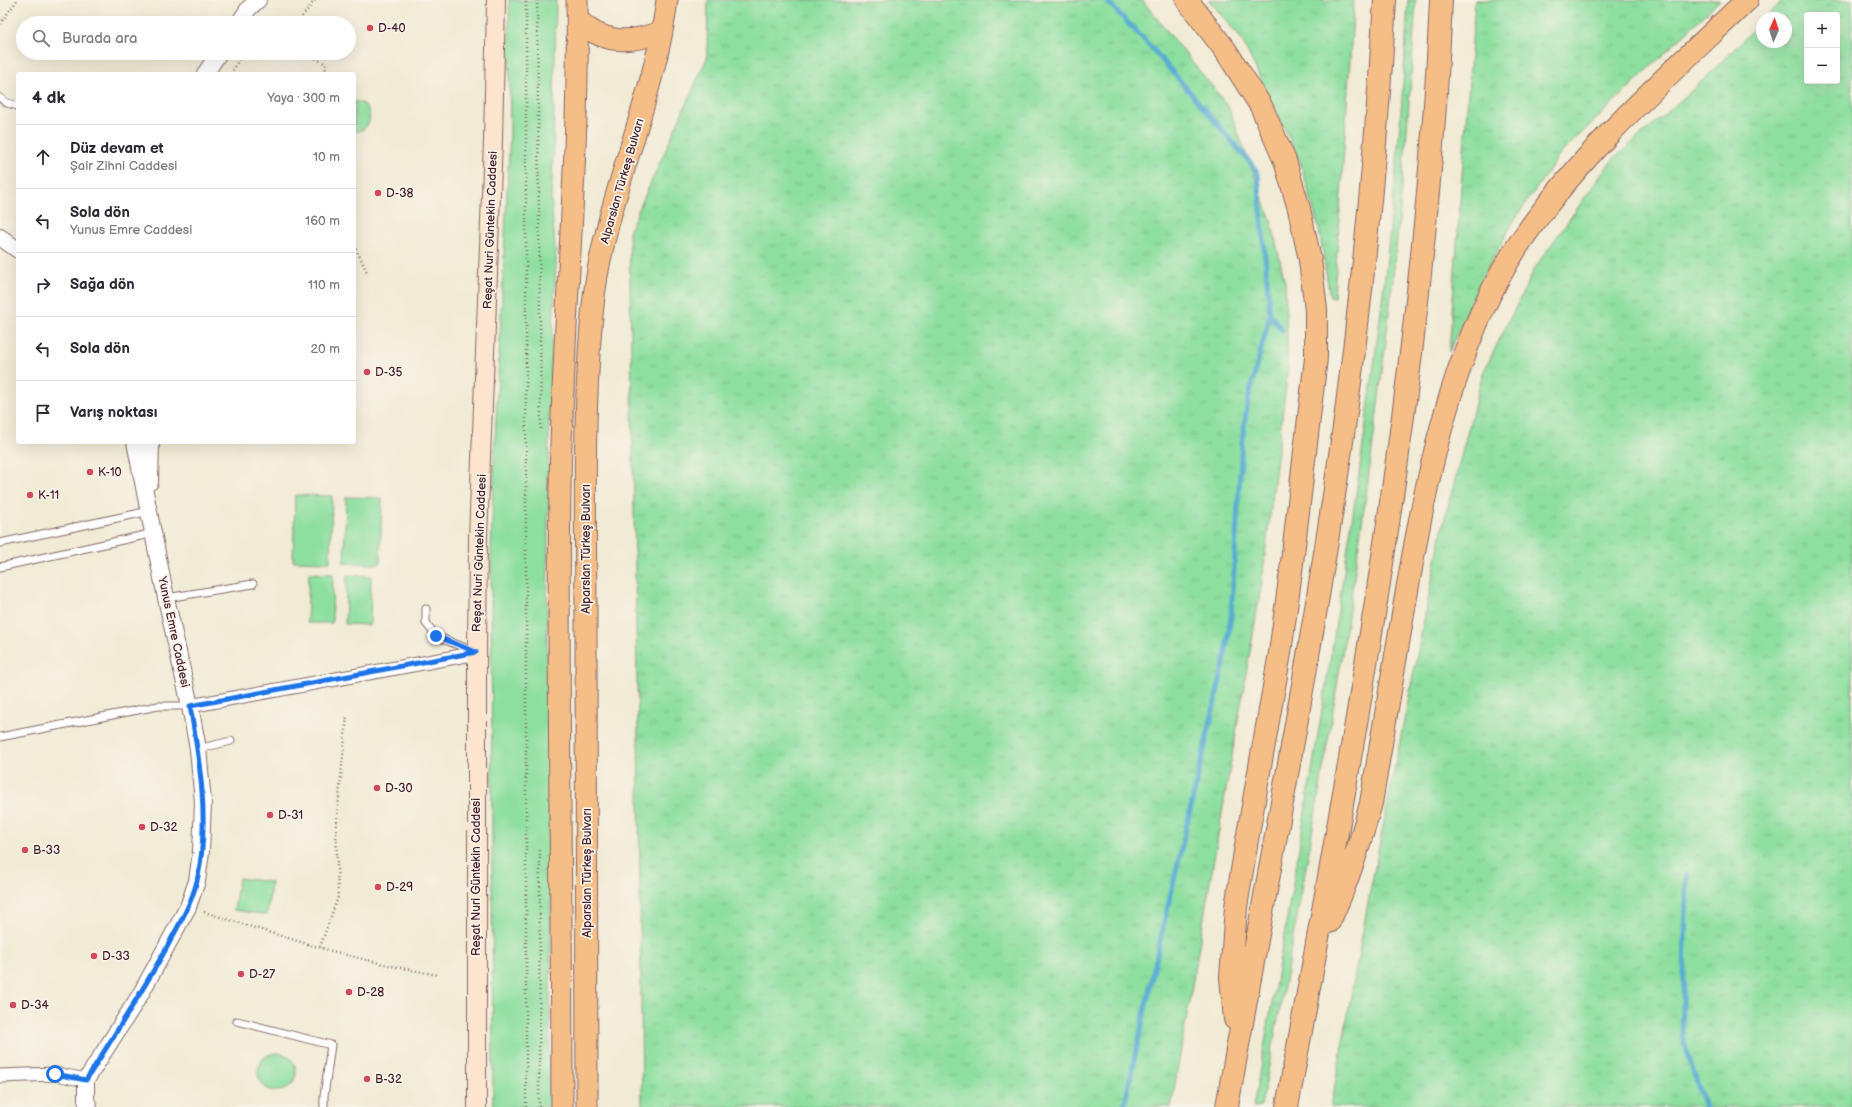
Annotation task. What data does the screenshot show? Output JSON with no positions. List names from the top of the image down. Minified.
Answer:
{"streets":{"main road":["Alparslan Türkeş Bulvarı","Reşat Nuri Güntekin Caddesi"],"street":["Yunus Emre Caddesi"]},"places":["D-40","D-38","D-35","K-10","K-11","D-30","D-31","D-32","B-33","D-29","D-33","D-27","D-28","D-34","B-32"],"north":"top","page":{"map_buttons":["+","−"],"search":"Burada ara","heading":["4 dk","Yaya · 300 m"],"list":[["Düz devam et","Şair Zihni Caddesi","10 m"],["Sola dön","Yunus Emre Caddesi","160 m"],["Sağa dön","110 m"],["Sola dön","20 m"],"Varış noktası"]}}
